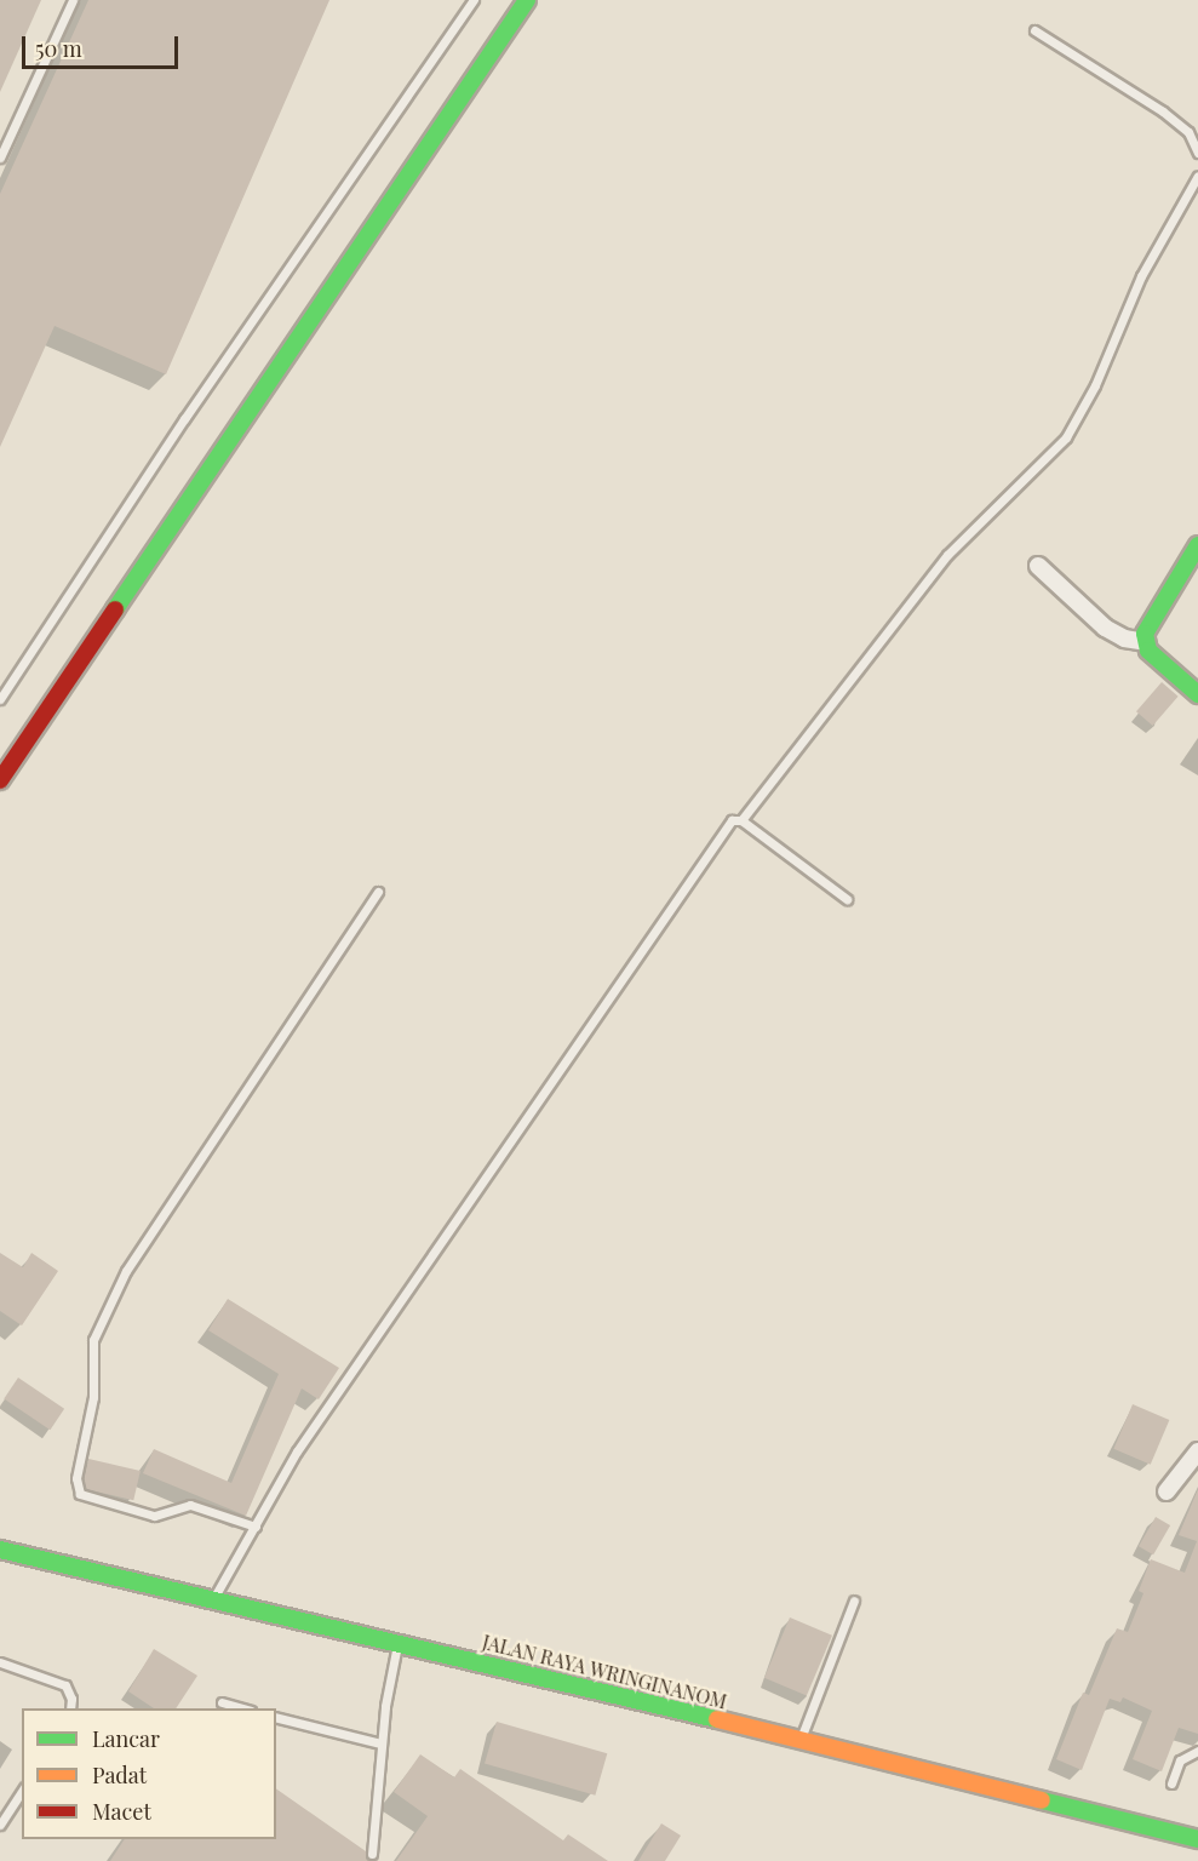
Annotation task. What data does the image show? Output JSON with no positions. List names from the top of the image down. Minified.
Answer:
{"streets":{"main road":["JALAN RAYA WRINGINANOM"]},"legend":["Lancar","Padat","Macet"],"scale_bar":"50 m"}
